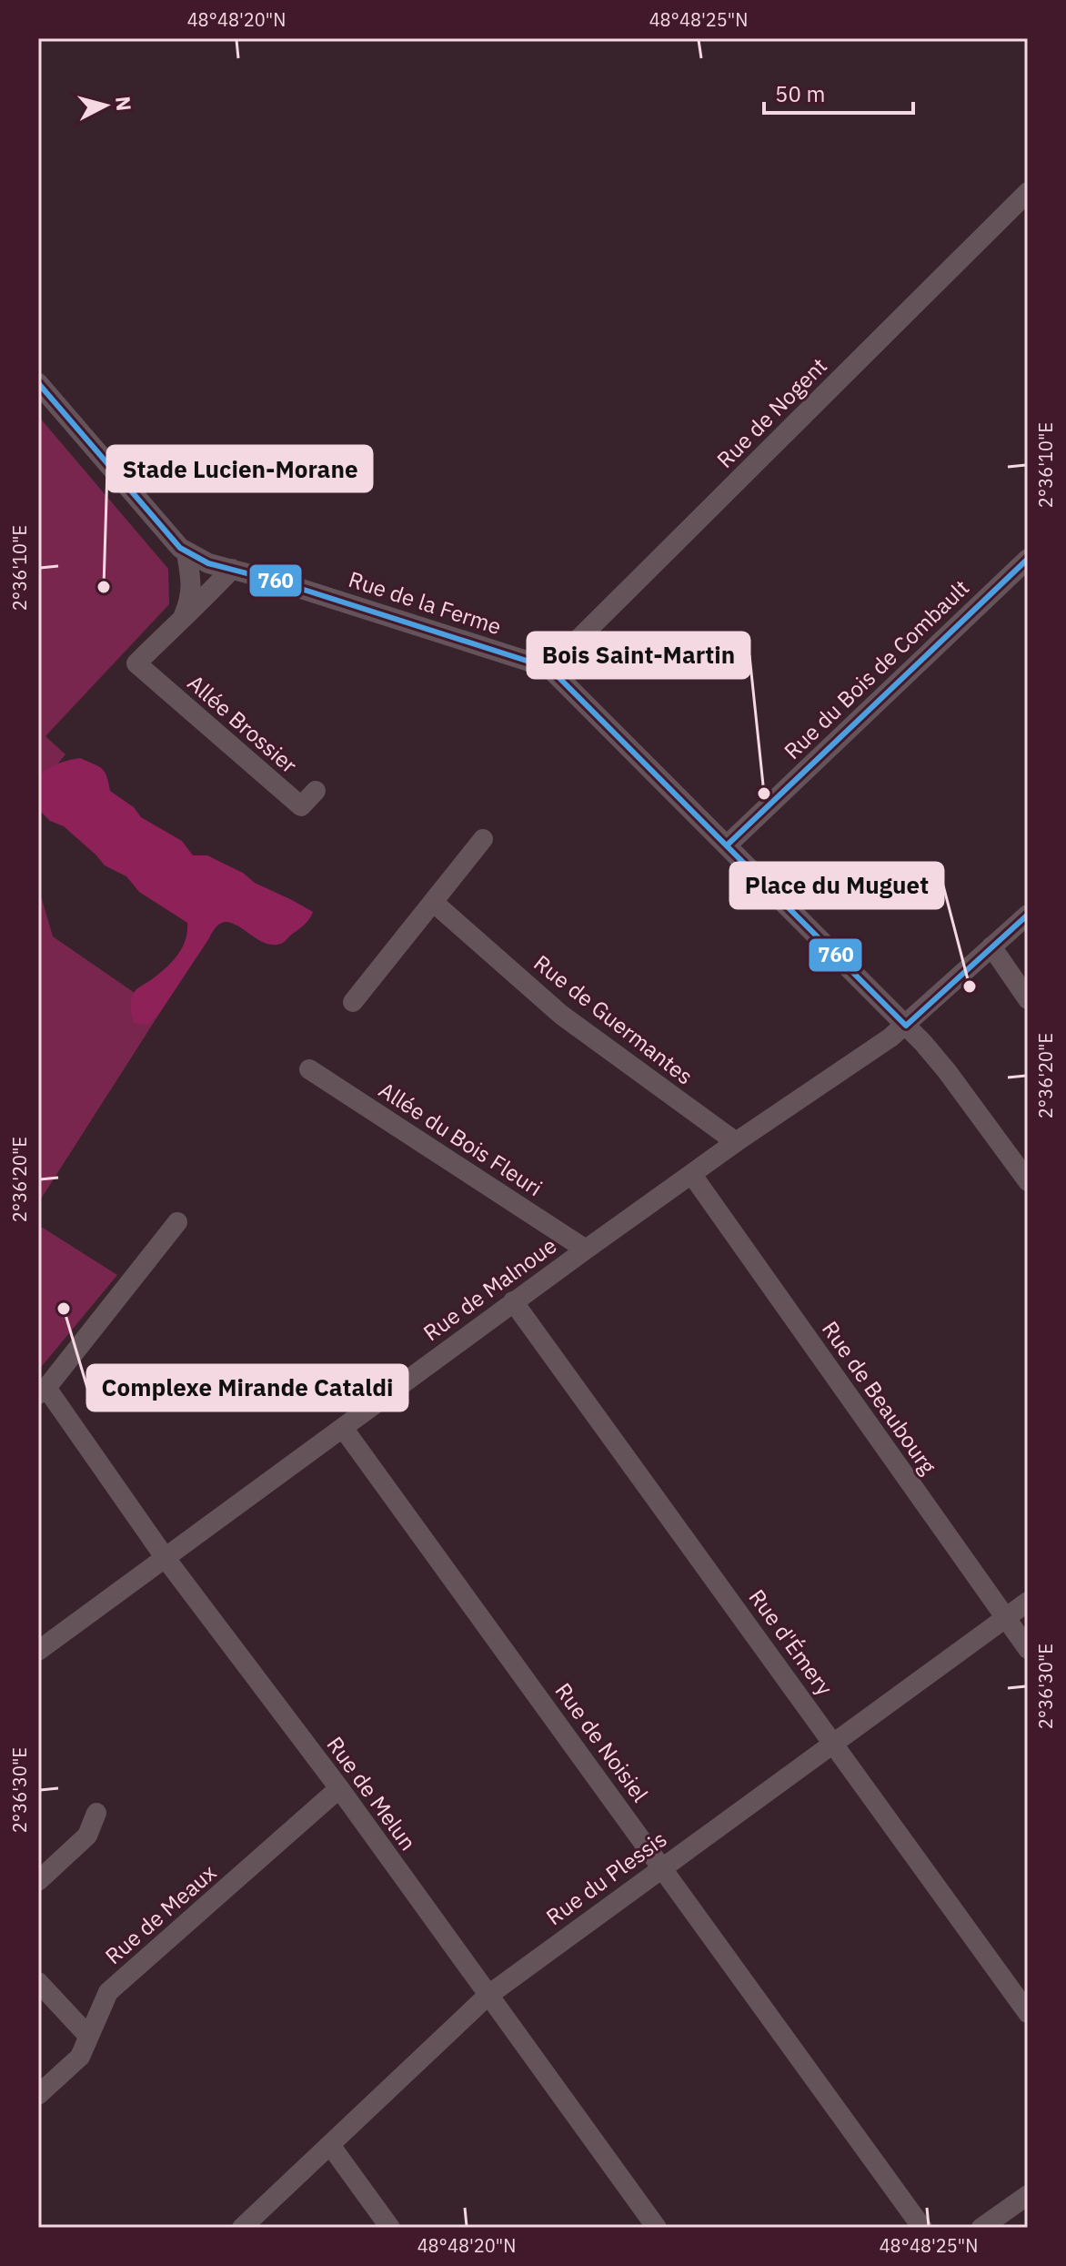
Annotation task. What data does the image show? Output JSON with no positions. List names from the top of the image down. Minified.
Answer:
{"streets":{"street":["Rue de Nogent","Rue de la Ferme","Rue du Bois de Combault","Allée Brossier","Rue de Guermantes","Allée du Bois Fleuri","Rue de Malnoue","Rue de Beaubourg","Rue d'Émery","Rue de Noisiel","Rue de Melun","Rue du Plessis","Rue de Meaux"]},"crossings":[["Rue de Nogent","Rue de la Ferme"],["Rue de la Ferme","Rue du Bois de Combault"],["Rue de la Ferme","Rue de Malnoue"],["Rue de Guermantes","Rue de Malnoue"],["Allée du Bois Fleuri","Rue de Malnoue"],["Rue de Malnoue","Rue de Beaubourg"],["Rue de Malnoue","Rue d'Émery"],["Rue de Malnoue","Rue de Noisiel"],["Rue de Malnoue","Rue de Melun"],["Rue de Beaubourg","Rue du Plessis"],["Rue d'Émery","Rue du Plessis"],["Rue de Noisiel","Rue du Plessis"],["Rue de Melun","Rue du Plessis"],["Rue de Melun","Rue de Meaux"]],"places":["Stade Lucien-Morane","Bois Saint-Martin","Place du Muguet","Complexe Mirande Cataldi"],"lines":["transit line 760"],"scale_bar":"50 m","north":"right","coordinates":["48°48'20\"N","48°48'25\"N","2°36'10\"E","2°36'20\"E","2°36'30\"E"]}
